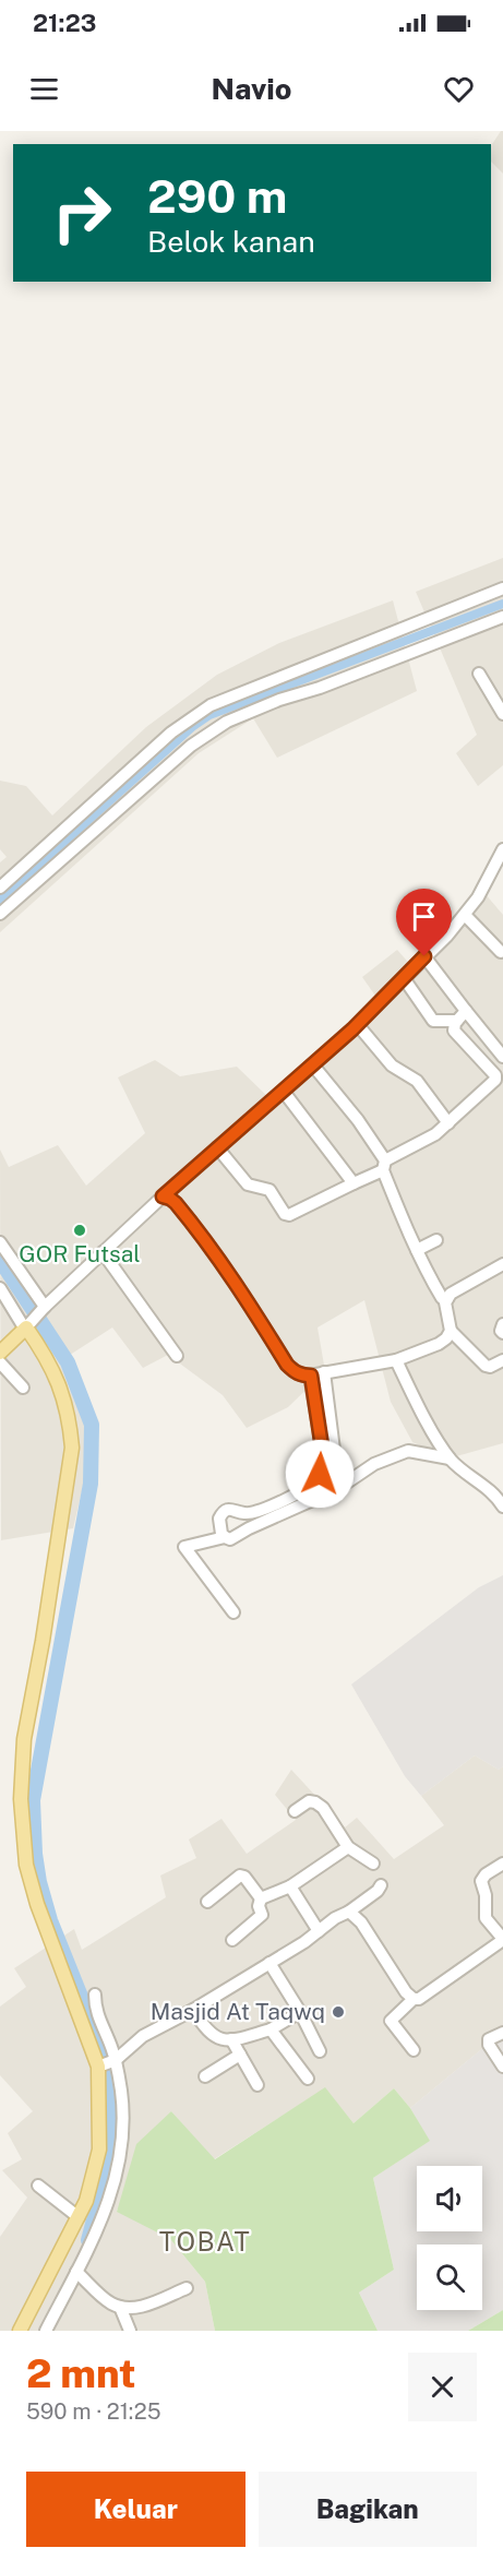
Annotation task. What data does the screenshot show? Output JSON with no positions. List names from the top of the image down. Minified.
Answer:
{"districts":["TOBAT"],"places":["GOR Futsal","Masjid At Taqwq"],"page":{"status":"21:23","header":"Navio","turn":["290 m","Belok kanan"],"heading":["2 mnt","590 m · 21:25"],"buttons":["Keluar","Bagikan"]}}
